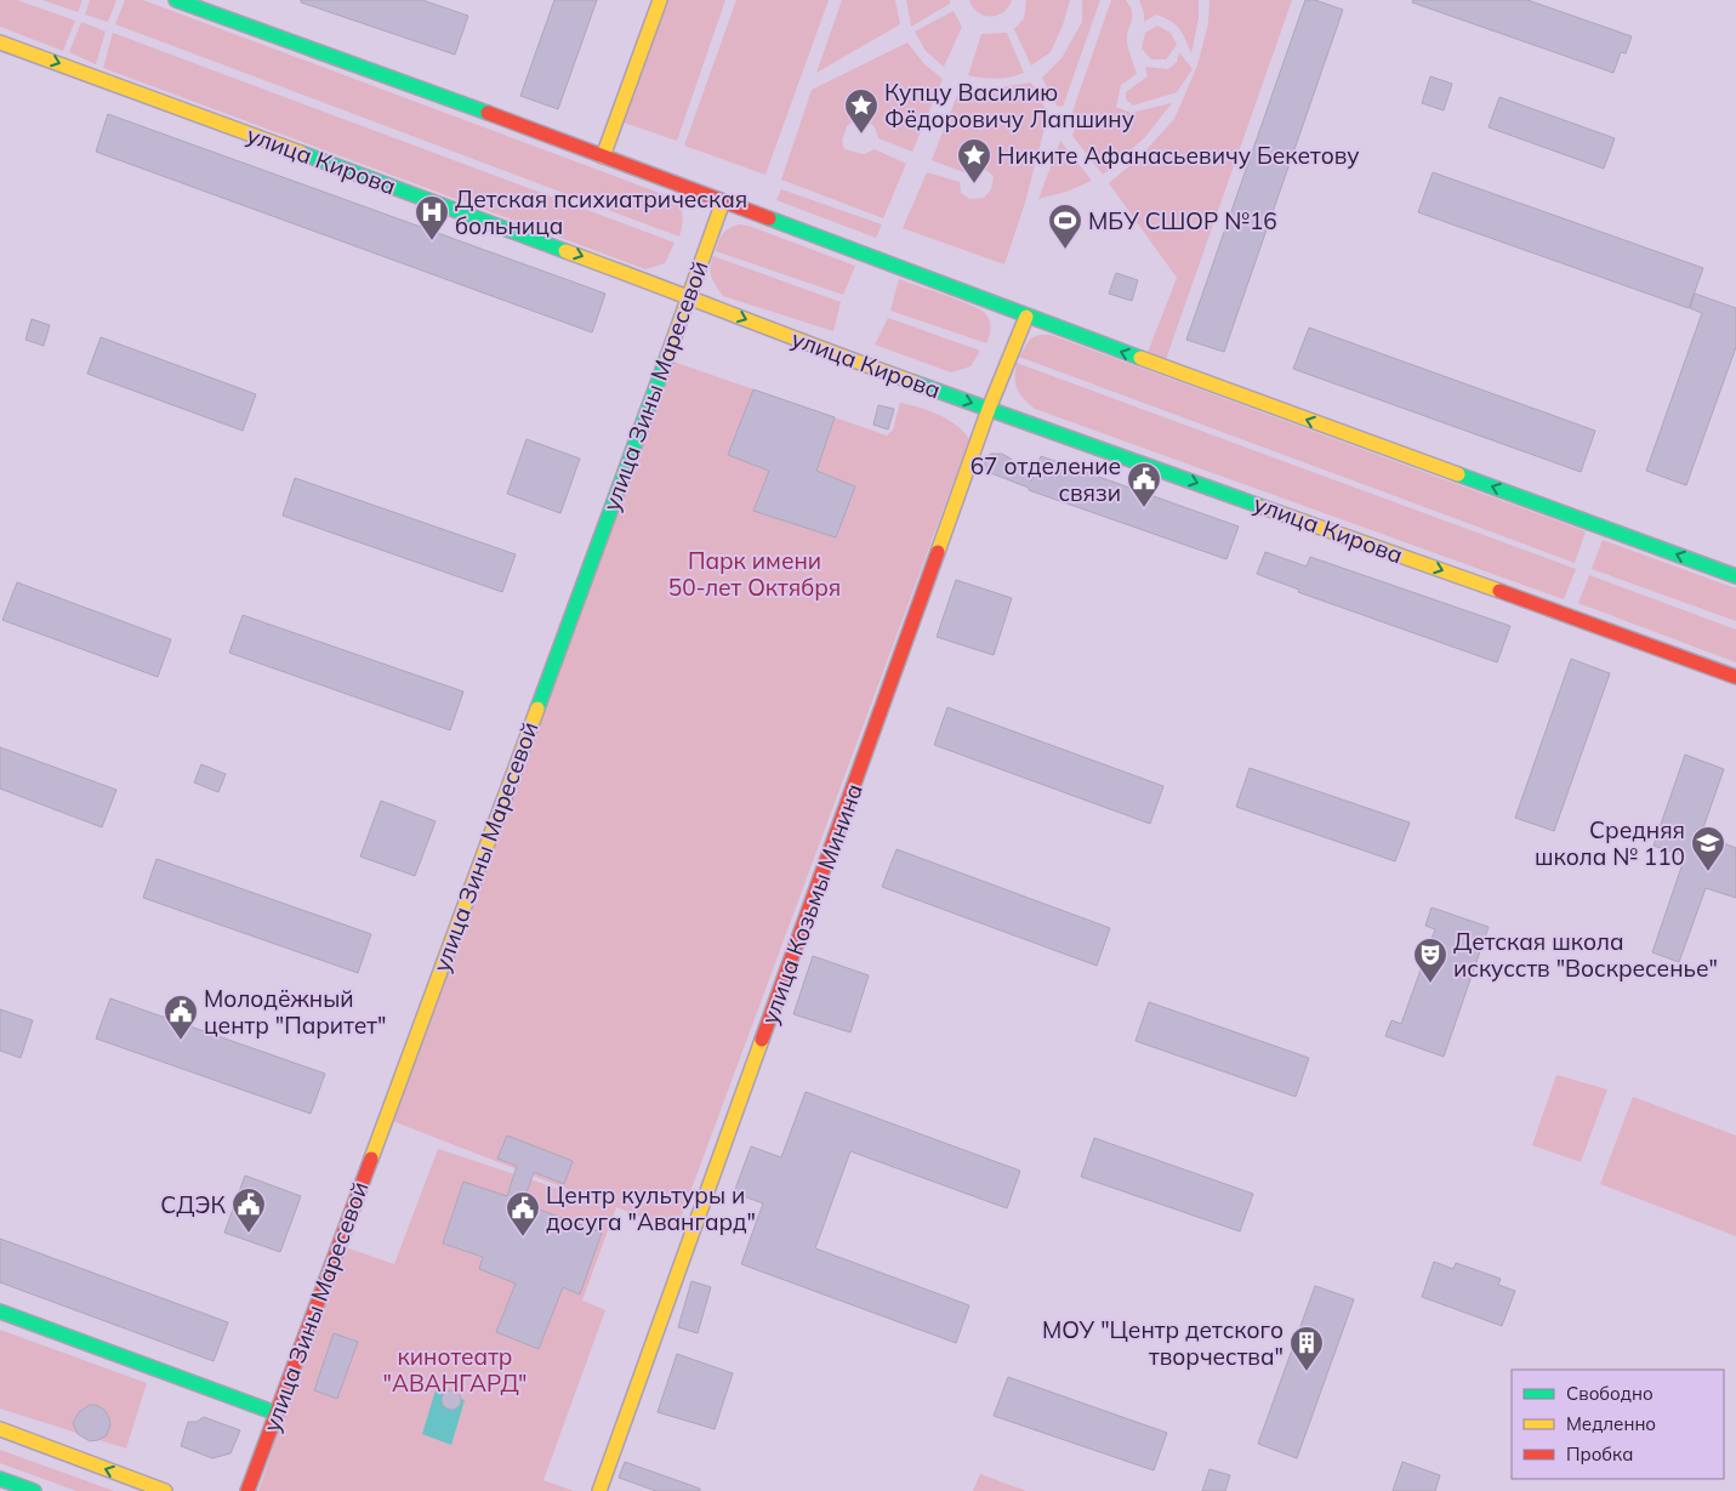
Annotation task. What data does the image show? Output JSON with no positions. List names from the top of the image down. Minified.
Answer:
{"streets":{"main road":["улица Кирова","улица Зины Маресевой","улица Козьмы Минина"]},"crossings":[["улица Кирова","улица Зины Маресевой"],["улица Кирова","улица Козьмы Минина"]],"parks":["Парк имени 50-лет Октября","кинотеатр \"АВАНГАРД\""],"places":{"place":["Купцу Василию Фёдоровичу Лапшину","Никите Афанасьевичу Бекетову"],"hospital":["Детская психиатрическая больница"],"sports":["МБУ СШОР №16"],"public building":["67 отделение связи","Молодёжный центр \"Паритет\"","СДЭК","Центр культуры и досуга \"Авангард\""],"school or university":["Средняя школа № 110"],"theatre":["Детская школа искусств \"Воскресенье\""],"building":["МОУ \"Центр детского творчества\""]},"legend":["Свободно","Медленно","Пробка"]}
